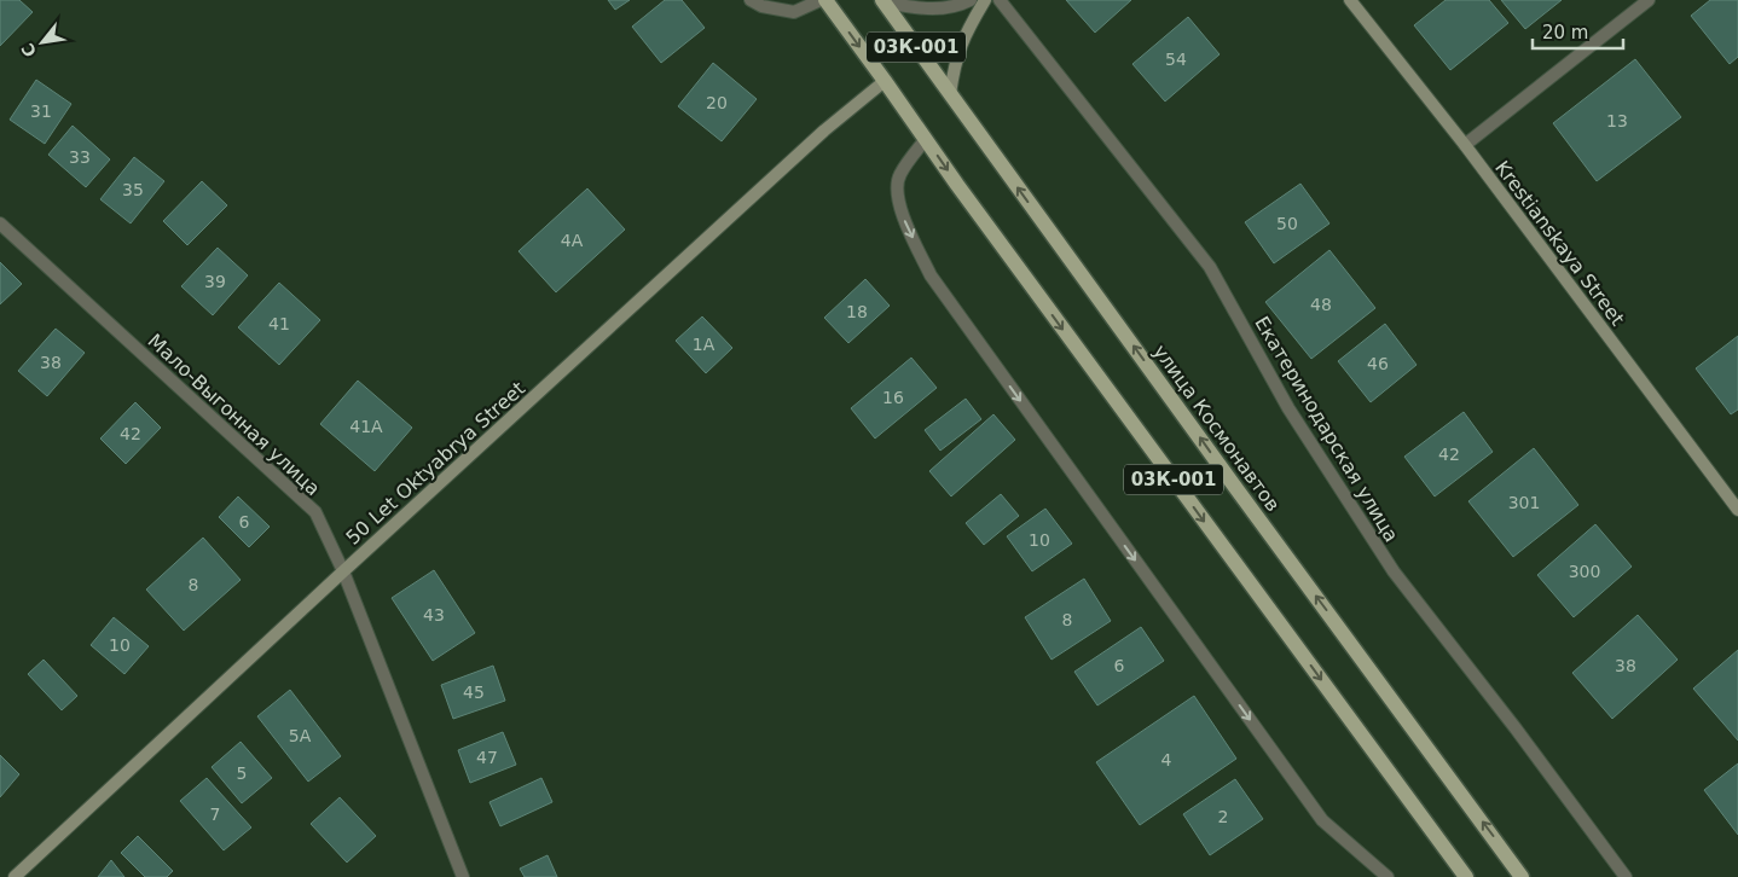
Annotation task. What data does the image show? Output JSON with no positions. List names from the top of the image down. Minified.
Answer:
{"streets":{"main road":["03К-001","Krestianskaya Street","улица Космонавтов","50 Let Oktyabrya Street"],"street":["Мало-Выгонная улица","Екатеринодарская улица"]},"crossings":[["03К-001","50 Let Oktyabrya Street"],["Мало-Выгонная улица","50 Let Oktyabrya Street"]],"house_numbers":["54","20","31","13","33","35","50","4А","39","48","18","41","1А","38","46","16","41А","42","42","301","6","10","300","8","43","8","10","6","38","45","5А","47","4","5","7","2"],"scale_bar":"20 m","north":"bottom left"}
